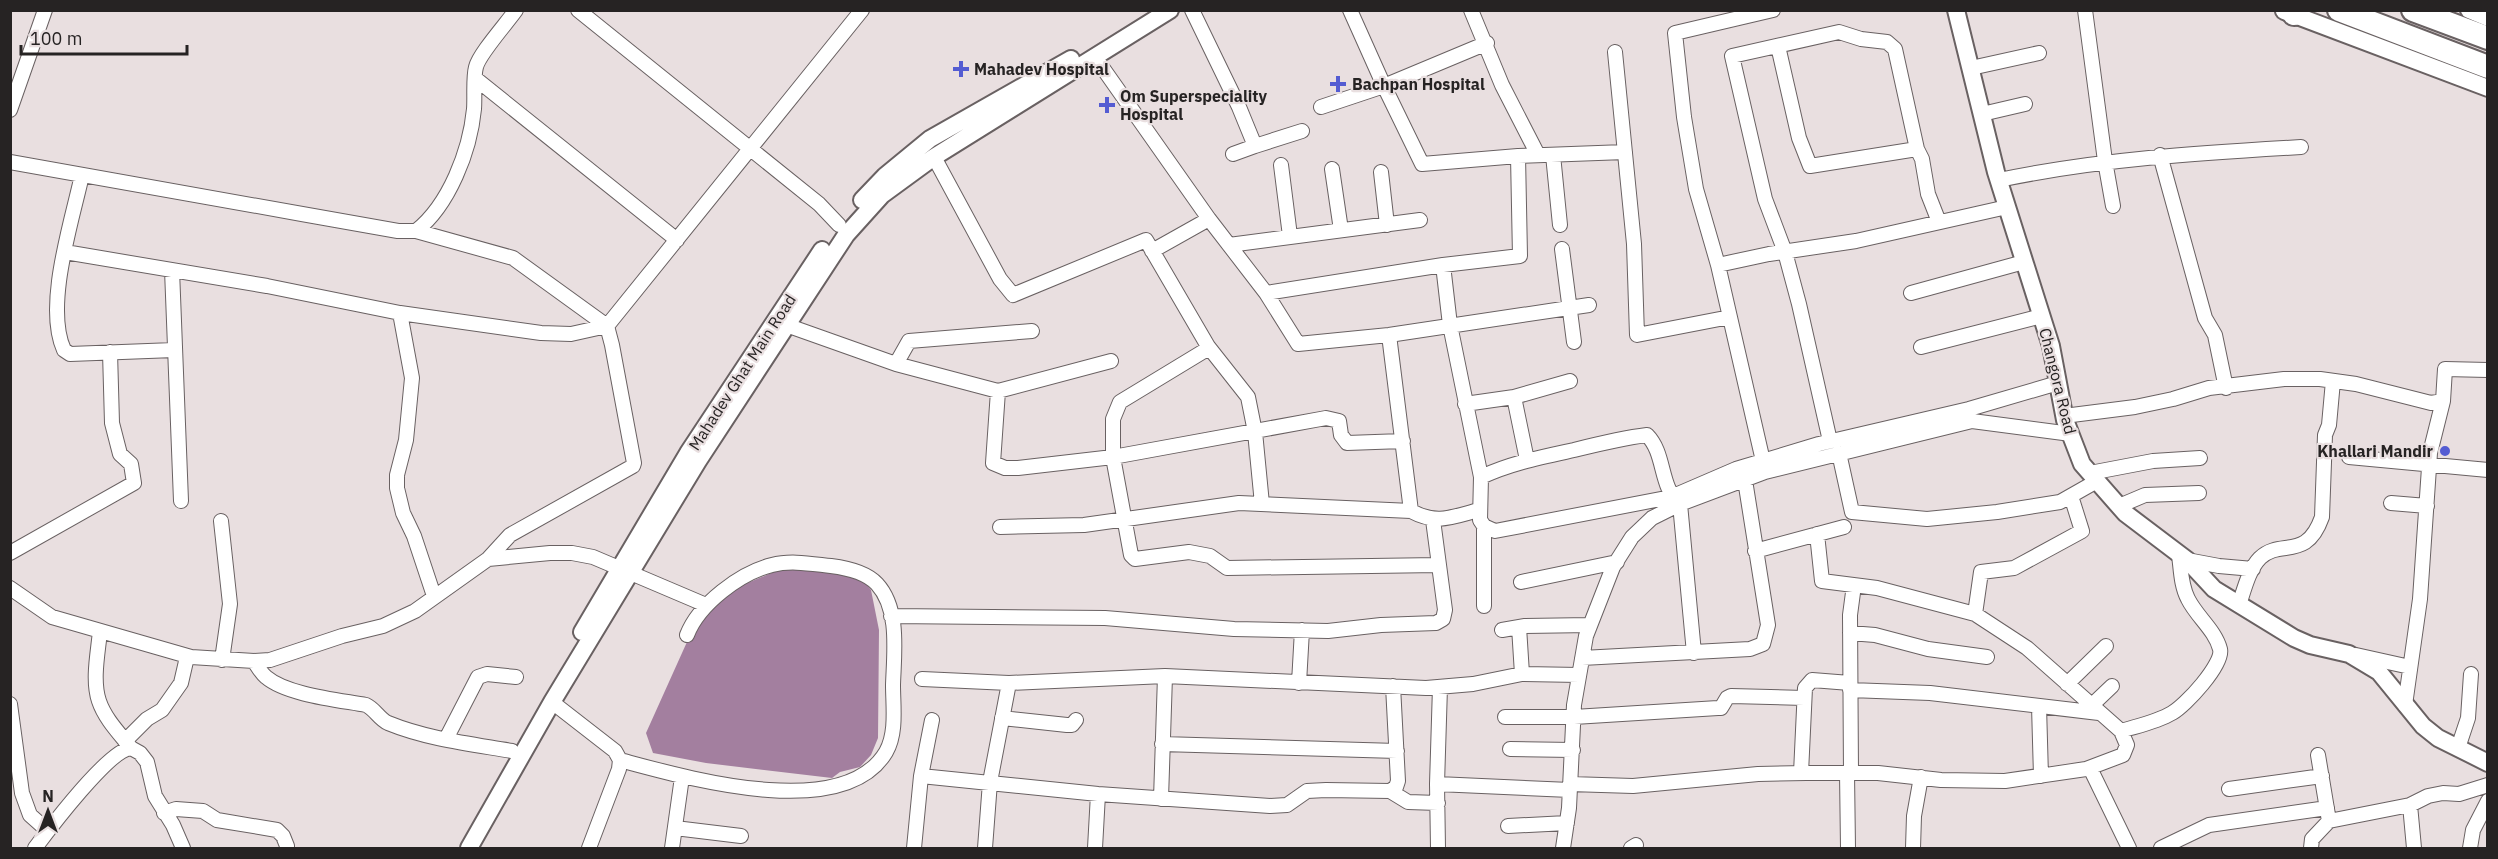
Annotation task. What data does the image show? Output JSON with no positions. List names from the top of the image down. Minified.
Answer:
{"streets":{"street":["Mahadev Ghat Main Road","Changora Road"]},"places":{"health":["Mahadev Hospital","Bachpan Hospital","Om Superspeciality Hospital"],"other":["Khallari Mandir"]},"scale_bar":"100 m","north":"top"}
